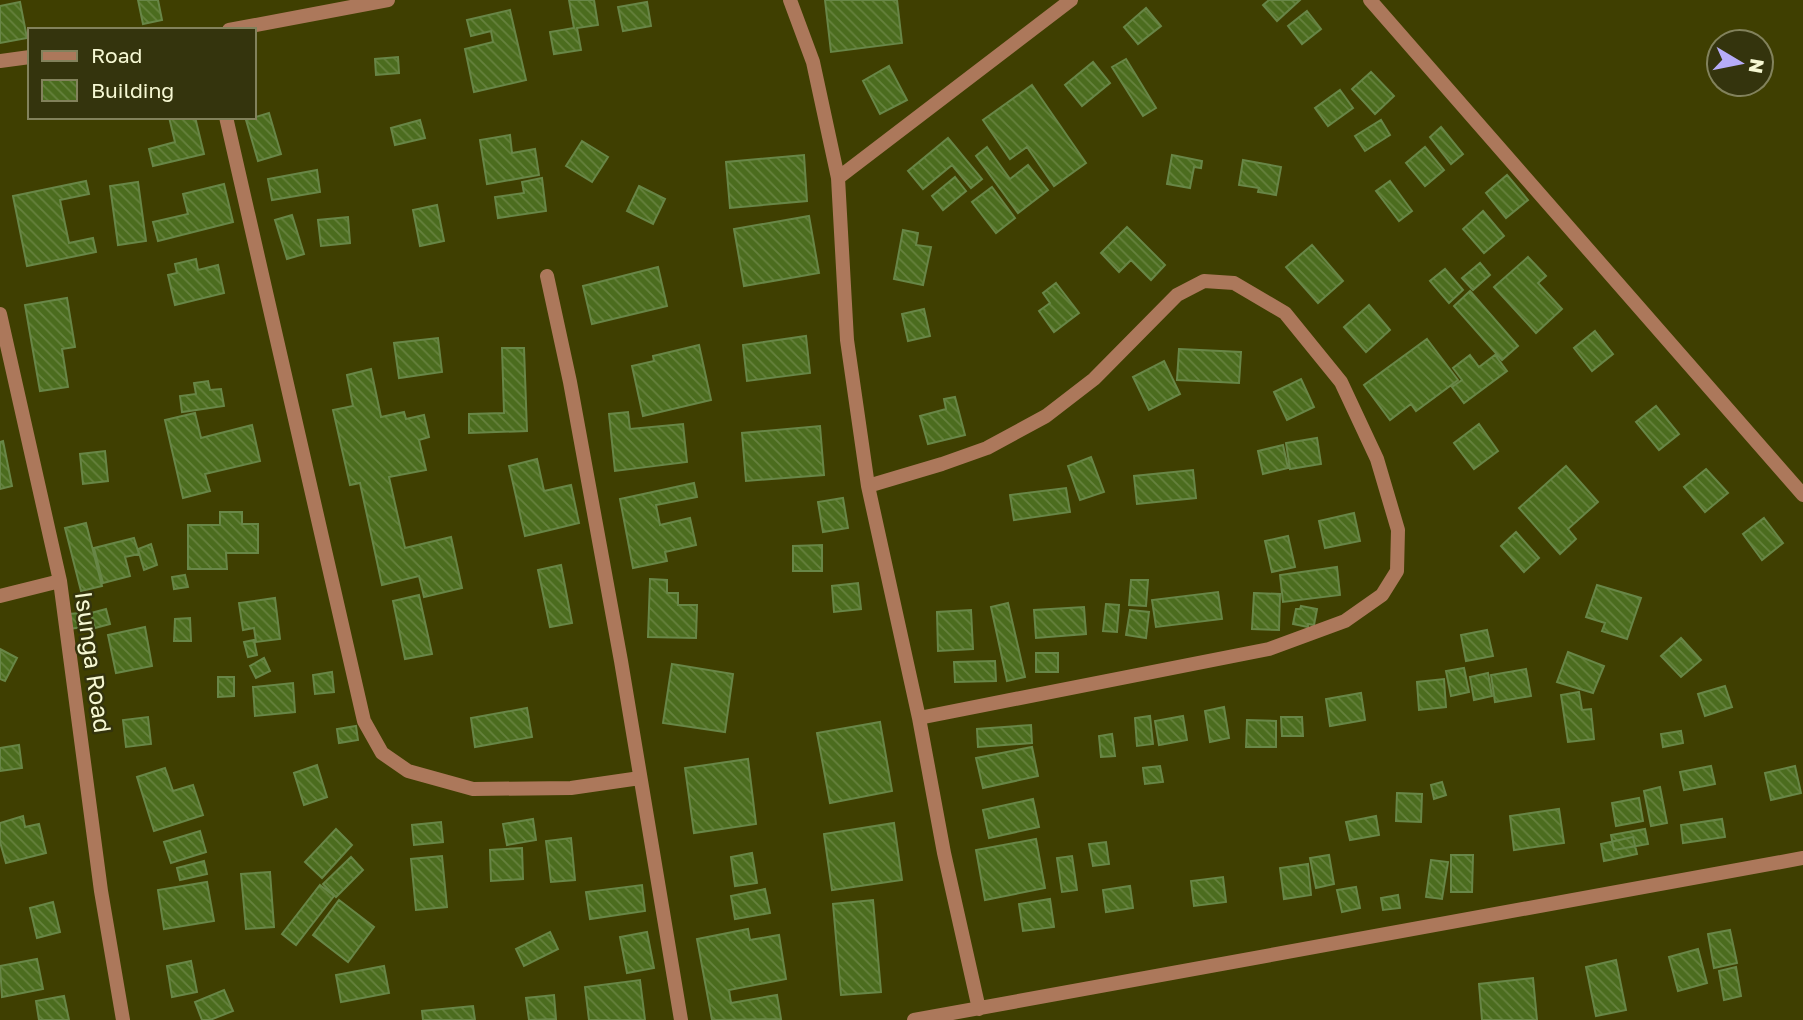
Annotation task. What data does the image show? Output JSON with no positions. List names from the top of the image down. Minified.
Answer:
{"streets":{"street":["Isunga Road"]},"legend":["Road","Building"],"north":"right"}
